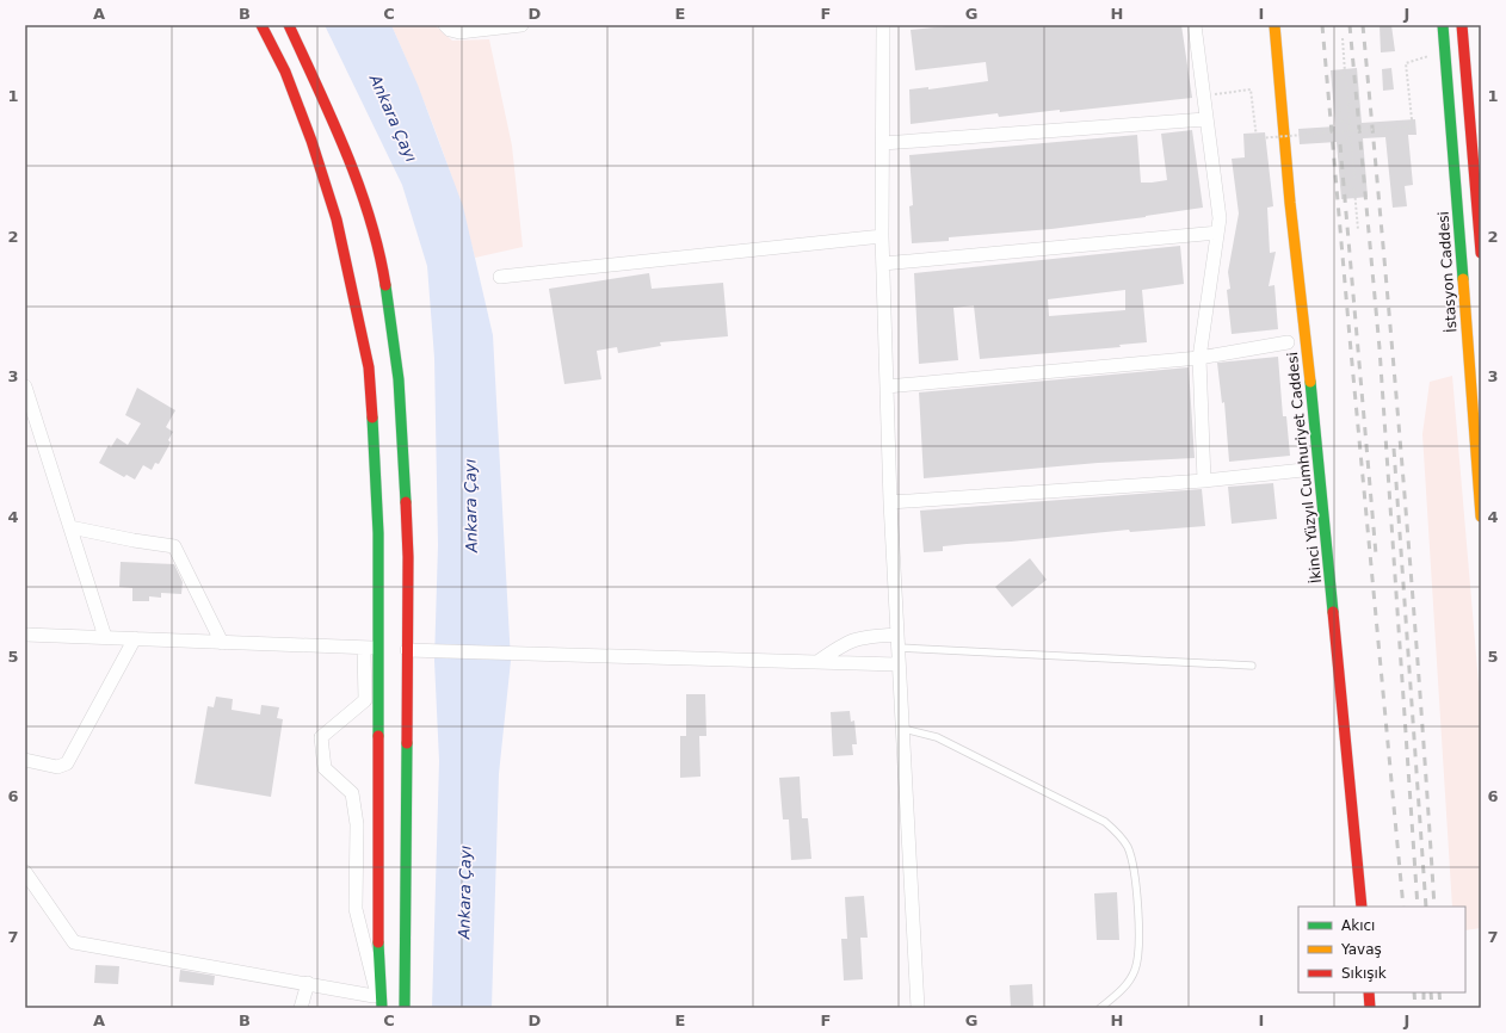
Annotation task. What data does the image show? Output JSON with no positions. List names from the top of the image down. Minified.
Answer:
{"streets":{"main road":["İstasyon Caddesi","İkinci Yüzyıl Cumhuriyet Caddesi"]},"water":["Ankara Çayı"],"legend":["Akıcı","Yavaş","Sıkışık"],"grid":{"columns":["A","B","C","D","E","F","G","H","I","J"],"rows":["1","2","3","4","5","6","7"]}}
